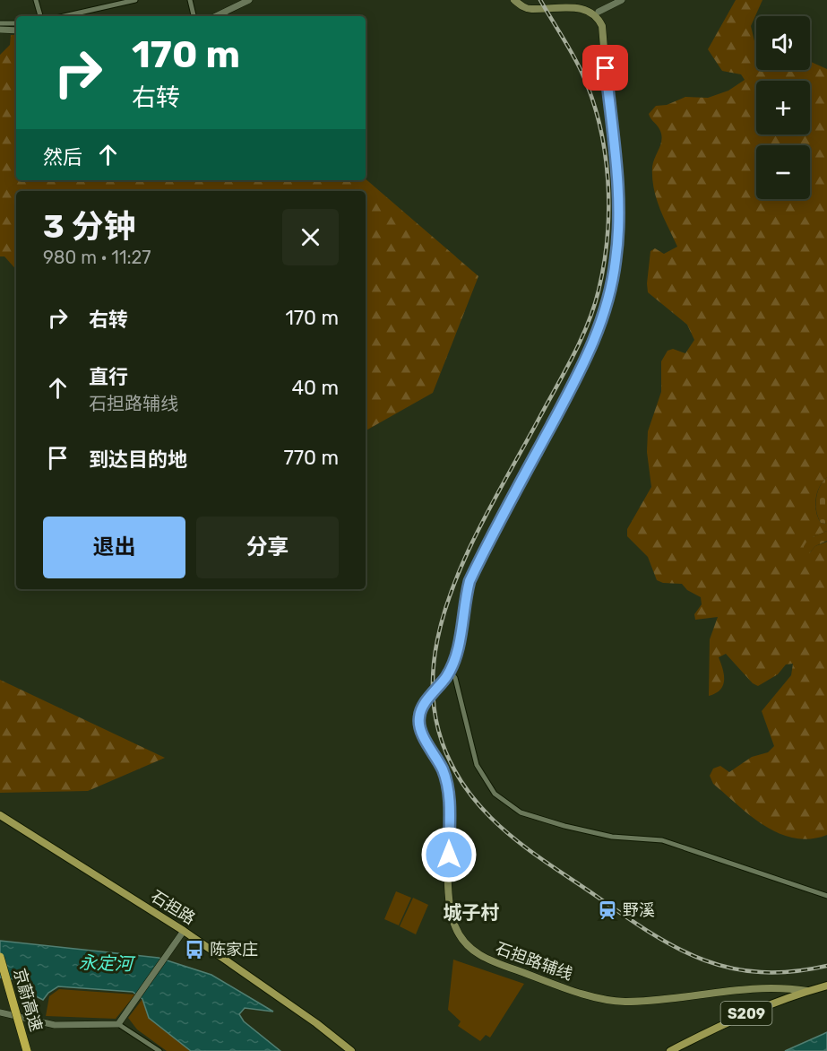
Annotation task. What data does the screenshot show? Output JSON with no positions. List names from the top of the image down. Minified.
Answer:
{"streets":{"highway":["京蔚高速"],"main road":["石担路","石担路辅线","S209"]},"crossings":[["石担路辅线","S209"]],"districts":["城子村"],"water":["永定河"],"places":{"station":["野溪"],"bus stop":["陈家庄"]},"page":{"map_buttons":["+","−"],"turn":["170 m","右转"],"then":"然后","heading":["3 分钟","980 m · 11:27"],"list":[{"name":"右转","value":"170 m"},{"name":"直行","note":"石担路辅线","value":"40 m"},{"name":"到达目的地","value":"770 m"}],"buttons":["退出","分享"]}}
